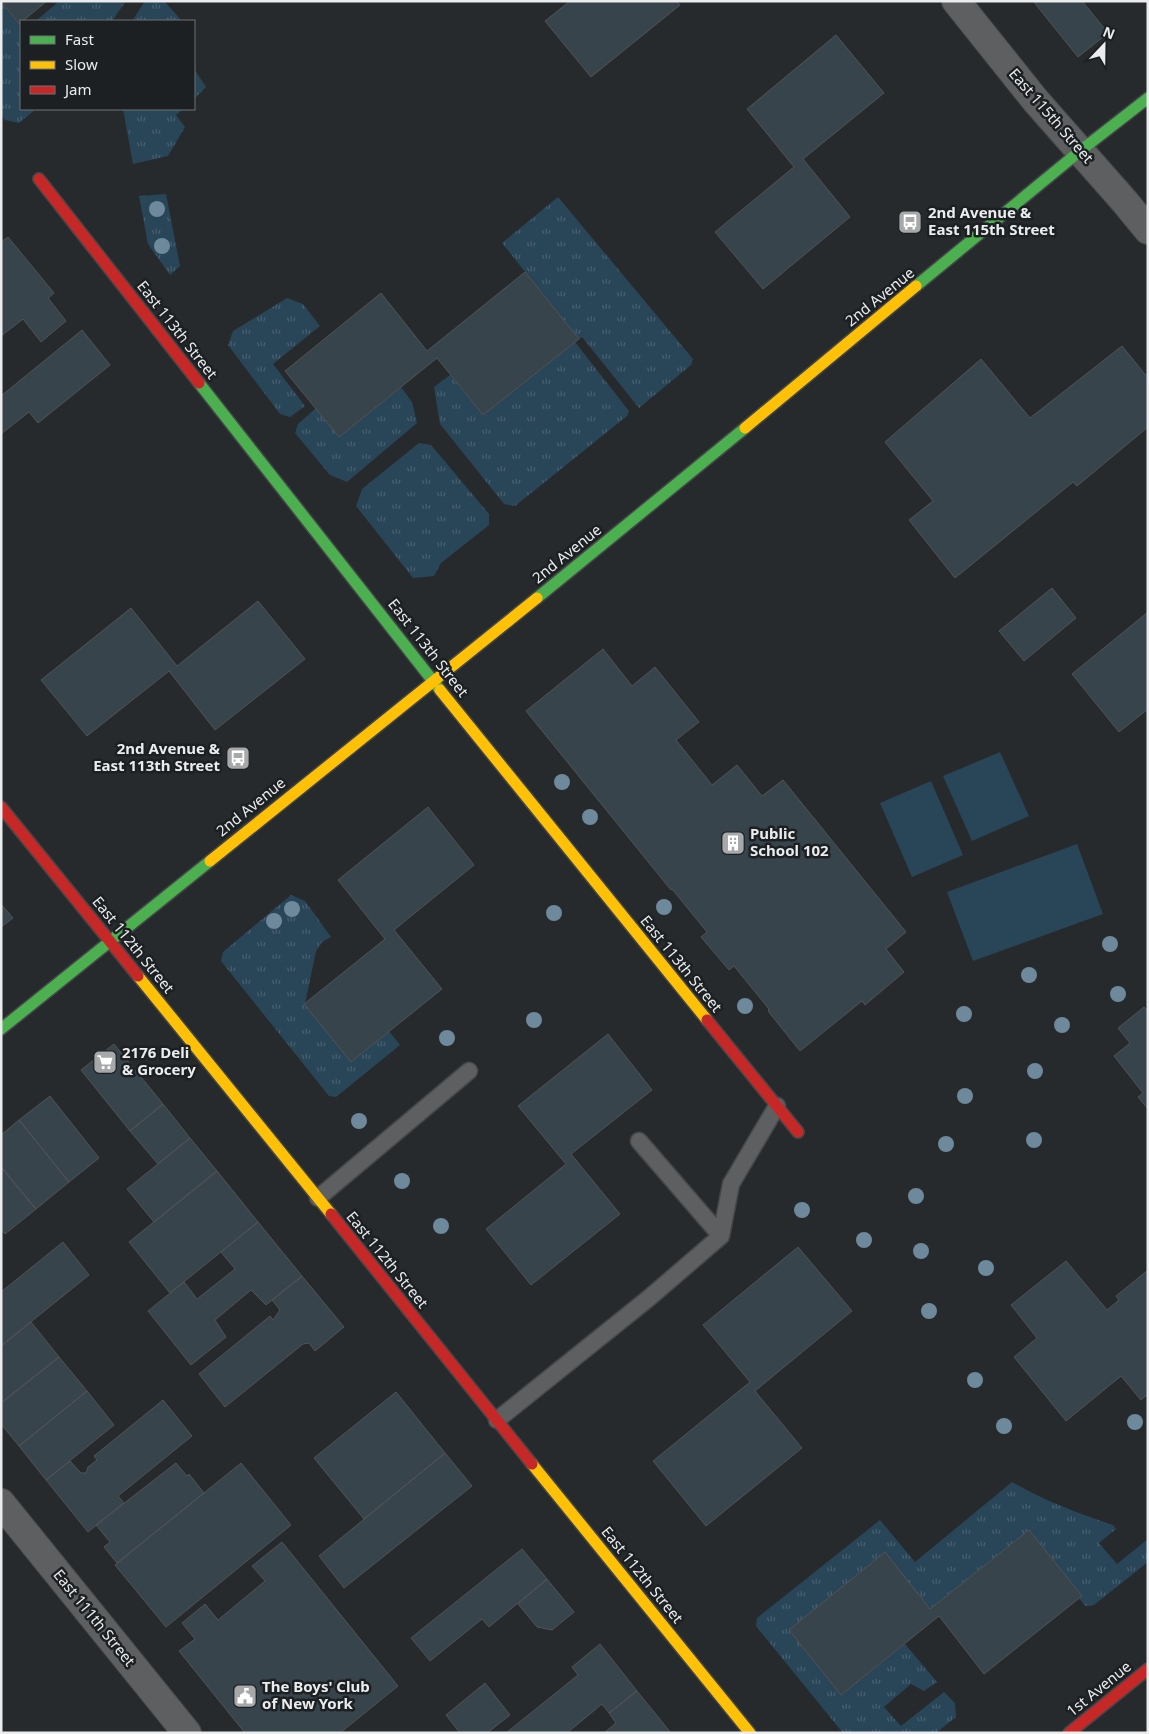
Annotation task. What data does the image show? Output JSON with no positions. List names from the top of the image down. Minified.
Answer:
{"streets":{"street":["East 115th Street","2nd Avenue","East 113th Street","East 112th Street","East 111th Street","1st Avenue"]},"crossings":[["East 115th Street","2nd Avenue"],["2nd Avenue","East 113th Street"],["2nd Avenue","East 112th Street"]],"places":{"bus stop":["2nd Avenue & East 115th Street","2nd Avenue & East 113th Street"],"building":["Public School 102"],"supermarket":["2176 Deli & Grocery"],"public building":["The Boys' Club of New York"]},"legend":["Fast","Slow","Jam"],"north":"top"}
